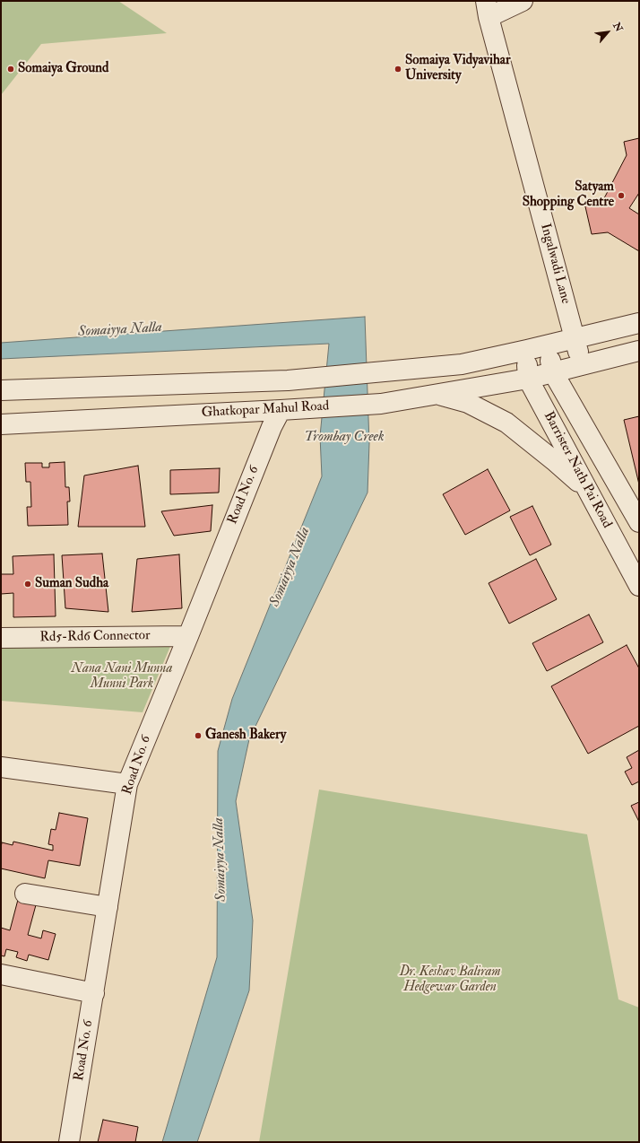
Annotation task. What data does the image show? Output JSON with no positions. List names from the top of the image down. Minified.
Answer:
{"streets":{"street":["Ingalwadi Lane","Ghatkopar Mahul Road","Barrister Nath Pai Road","Road No. 6","Rd5-Rd6 Connector"]},"crossings":[["Ingalwadi Lane","Ghatkopar Mahul Road"],["Ghatkopar Mahul Road","Barrister Nath Pai Road"],["Ghatkopar Mahul Road","Road No. 6"],["Road No. 6","Rd5-Rd6 Connector"]],"water":["Somaiyya Nalla","Trombay Creek"],"parks":["Nana Nani Munna Munni Park","Dr. Keshav Baliram Hedgewar Garden"],"places":["Somaiya Ground","Somaiya Vidyavihar University","Satyam Shopping Centre","Suman Sudha","Ganesh Bakery"],"north":"top right"}
